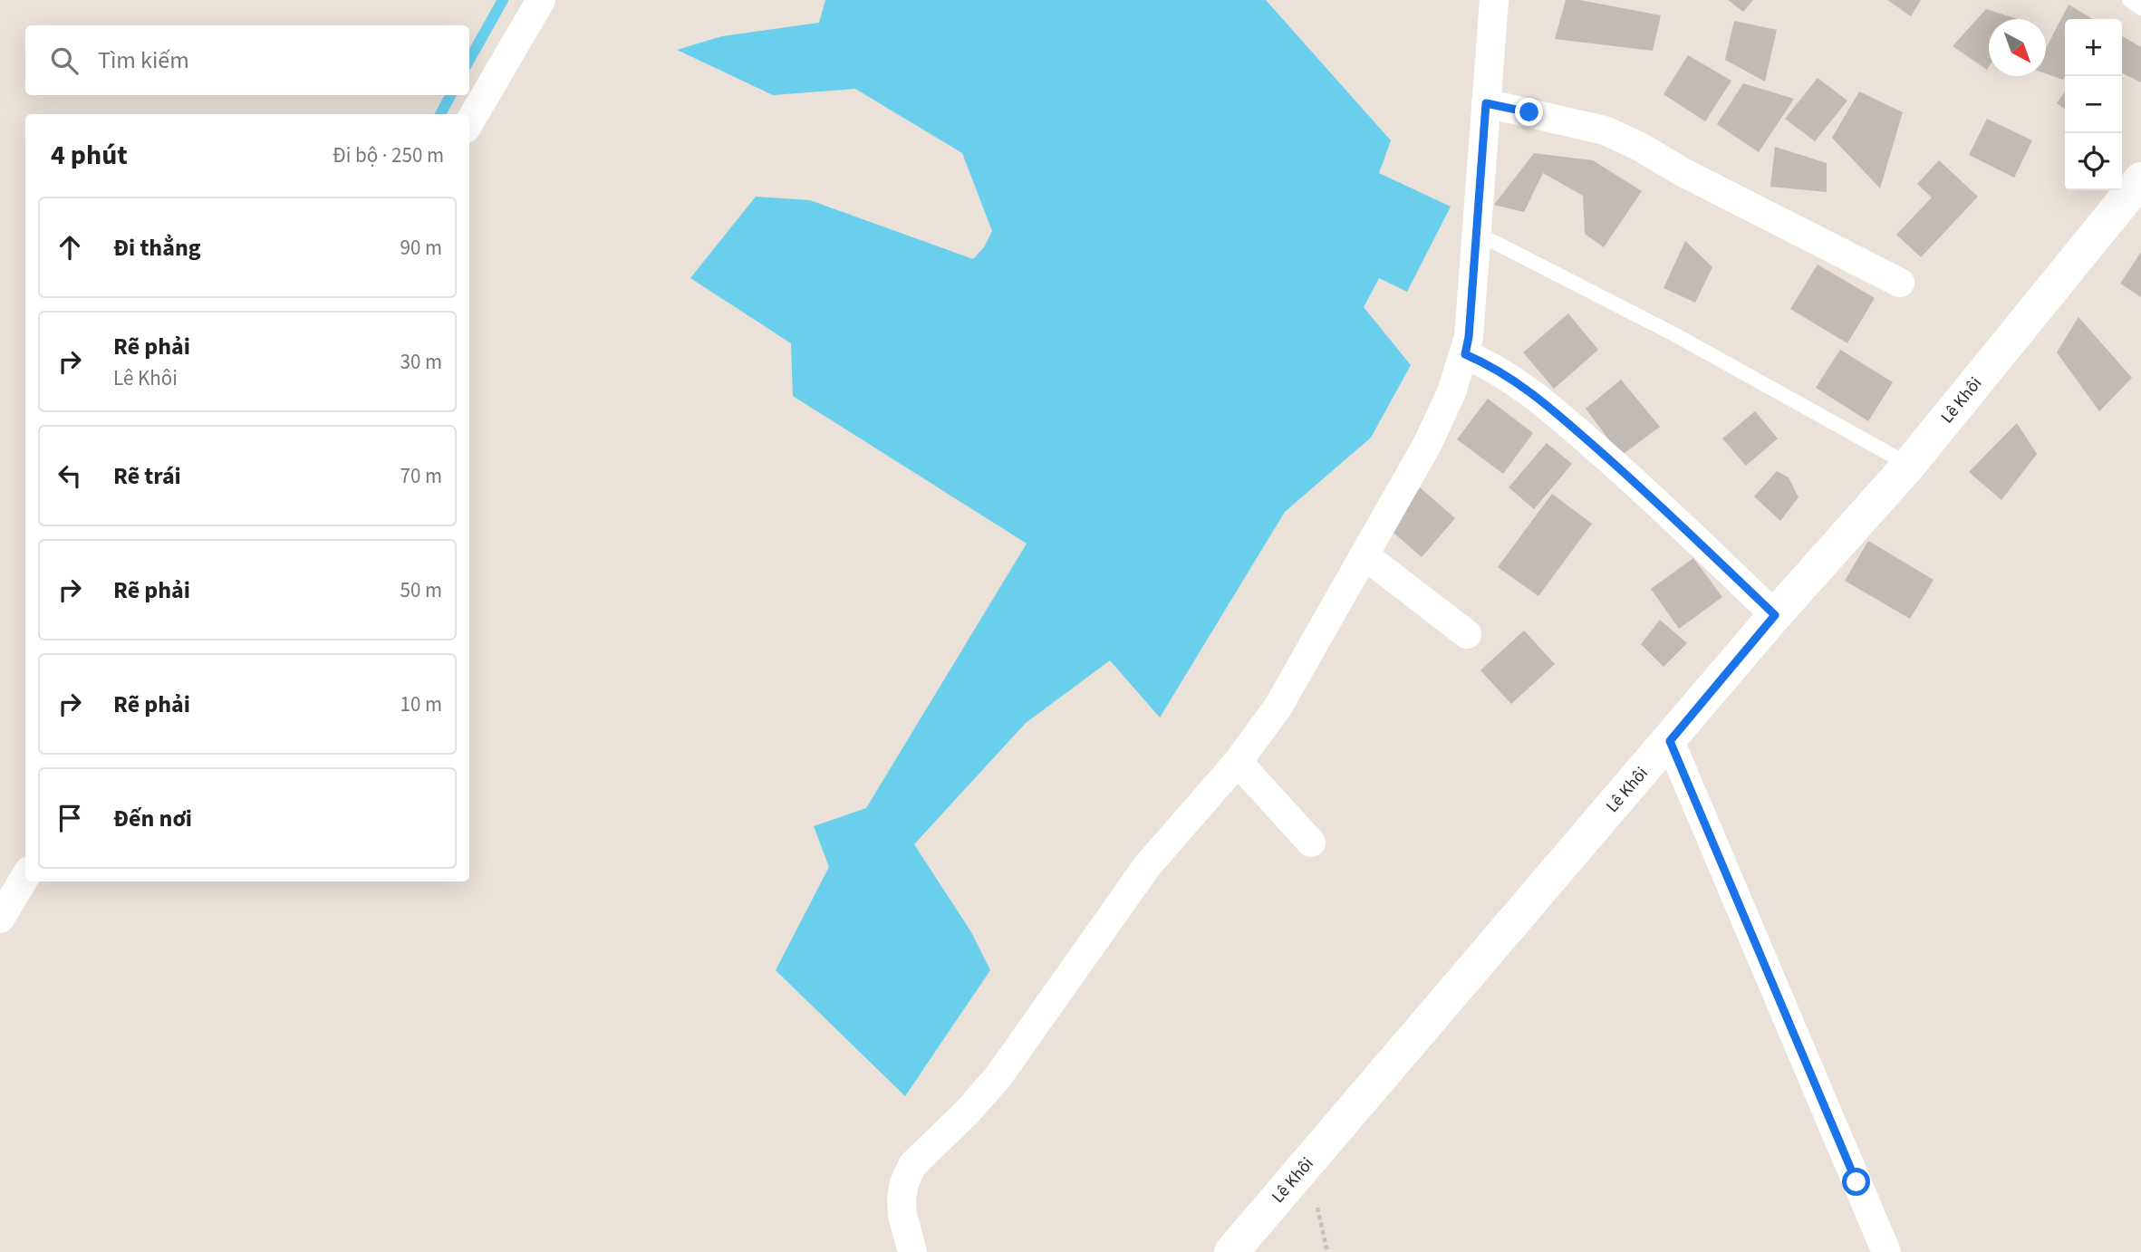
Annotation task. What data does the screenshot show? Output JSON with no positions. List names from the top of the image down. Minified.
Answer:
{"streets":{"street":["Lê Khôi"]},"north":"bottom right","page":{"map_buttons":["+","−"],"search":"Tìm kiếm","heading":["4 phút","Đi bộ · 250 m"],"list":[["Đi thẳng","90 m"],["Rẽ phải","Lê Khôi","30 m"],["Rẽ trái","70 m"],["Rẽ phải","50 m"],["Rẽ phải","10 m"],"Đến nơi"]}}
